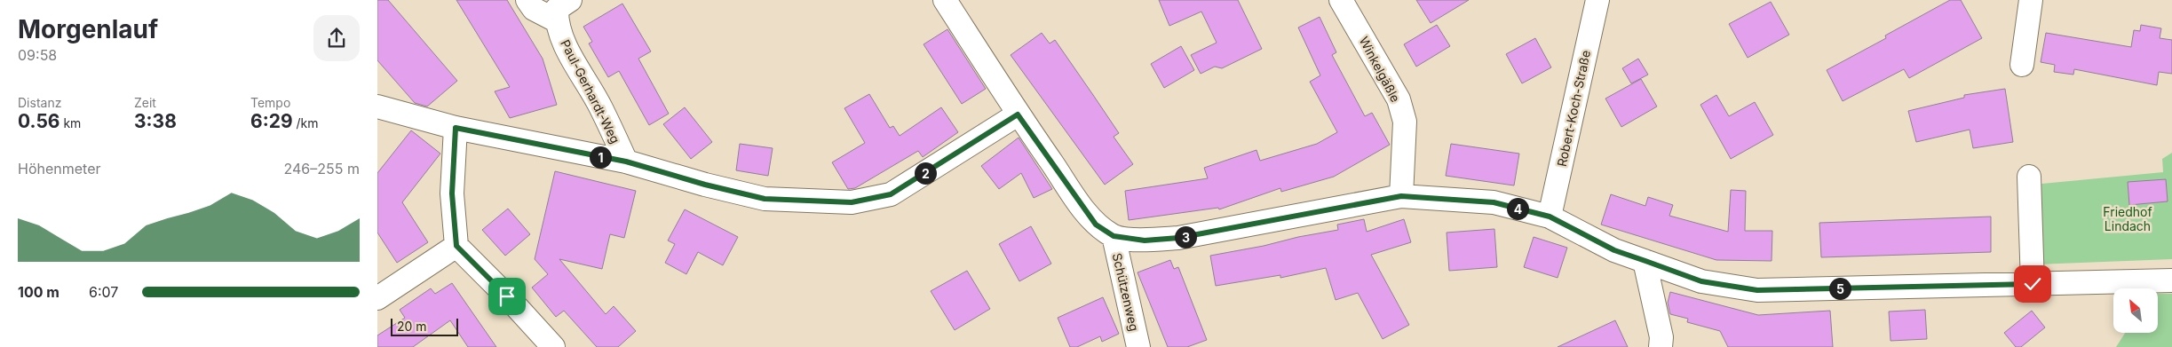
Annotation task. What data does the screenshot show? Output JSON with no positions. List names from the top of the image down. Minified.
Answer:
{"streets":{"street":["Winkelgäßle","Paul-Gerhardt-Weg","Robert-Koch-Straße","Schützenweg"]},"parks":["Friedhof Lindach"],"scale_bar":"20 m","north":"top left","page":{"heading":["Morgenlauf","09:58"],"stats":[["Distanz","0.56 km"],["Zeit","3:38"],["Tempo","6:29 /km"]],"pins":["1","2","4","3","5"],"chart":["Höhenmeter","246–255 m"],"list":[{"name":"100 m","note":"6:07"}],"scale":"20 m"}}
